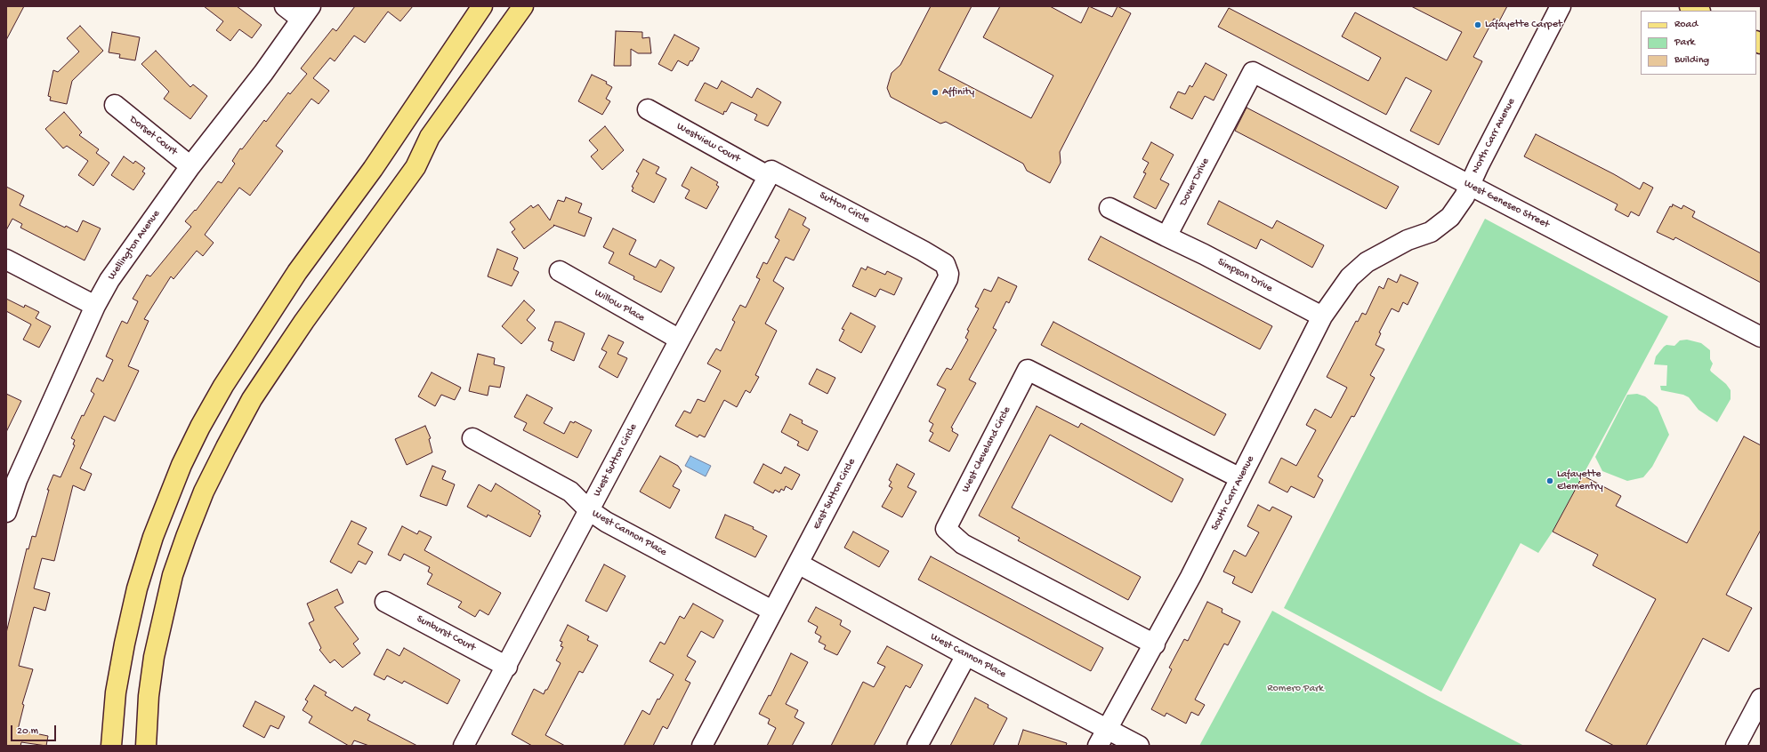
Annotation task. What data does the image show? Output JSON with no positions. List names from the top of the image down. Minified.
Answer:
{"streets":{"street":["Dorset Court","North Carr Avenue","Westview Court","Dover Drive","West Geneseo Street","Sutton Circle","Wellington Avenue","Simpson Drive","Willow Place","West Cleveland Circle","West Sutton Circle","South Carr Avenue","East Sutton Circle","West Cannon Place","Sunburst Court"]},"crossings":[["Dorset Court","Wellington Avenue"],["North Carr Avenue","West Geneseo Street"],["North Carr Avenue","South Carr Avenue"],["Westview Court","Sutton Circle"],["Westview Court","West Sutton Circle"],["Dover Drive","West Geneseo Street"],["Dover Drive","Simpson Drive"],["Sutton Circle","West Sutton Circle"],["Sutton Circle","East Sutton Circle"],["Simpson Drive","South Carr Avenue"],["Willow Place","West Sutton Circle"],["West Cleveland Circle","South Carr Avenue"],["West Sutton Circle","West Cannon Place"],["West Sutton Circle","Sunburst Court"],["South Carr Avenue","West Cannon Place"],["East Sutton Circle","West Cannon Place"]],"parks":["Romero Park"],"places":["Lafayette Carpet","Affinity","Lafayette Elementry"],"legend":["Road","Park","Building"],"scale_bar":"20 m"}
